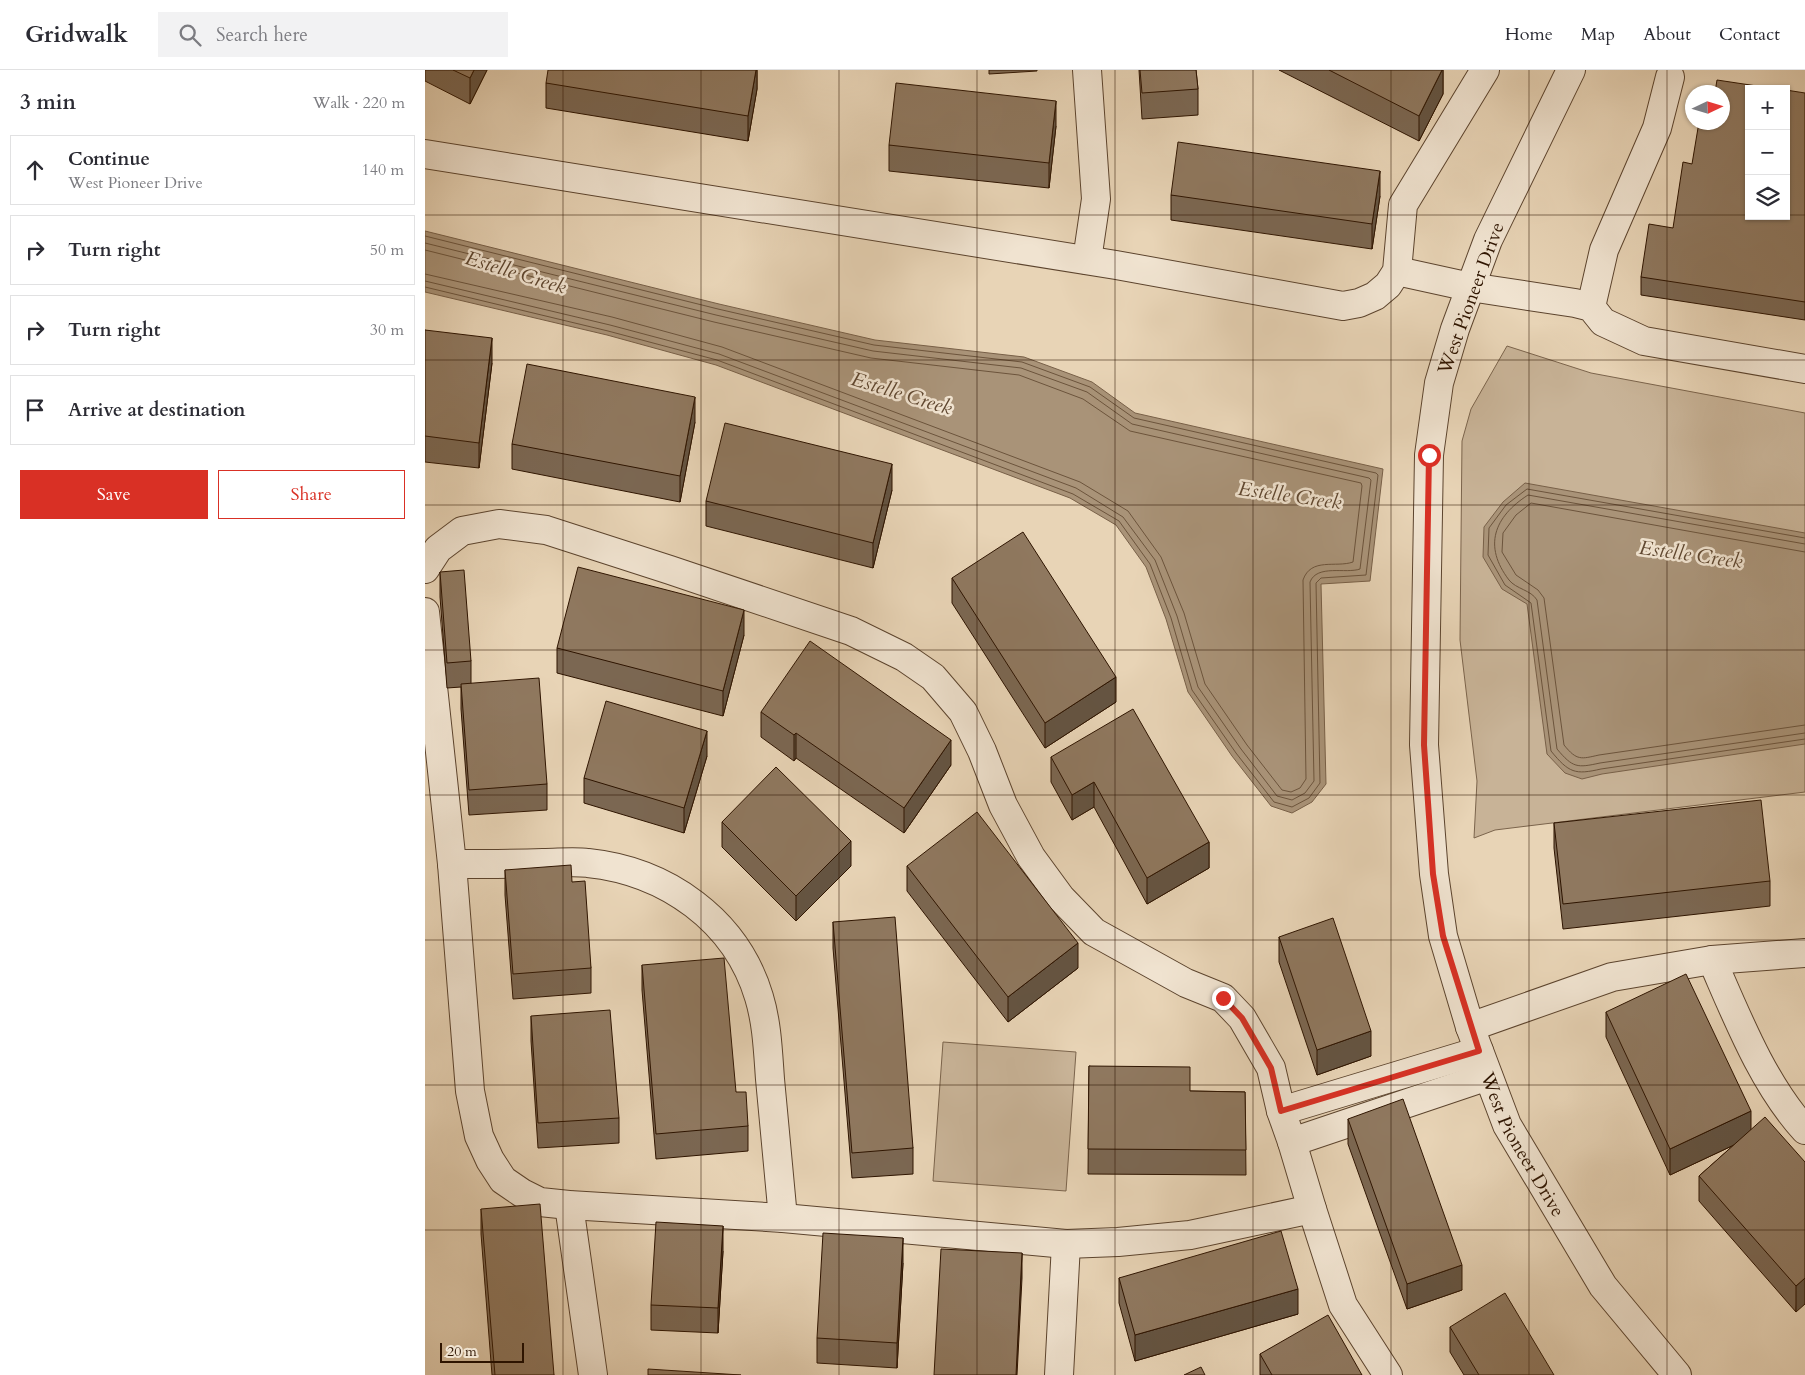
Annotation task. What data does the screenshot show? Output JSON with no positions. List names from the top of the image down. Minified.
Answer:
{"streets":{"street":["West Pioneer Drive"]},"water":["Estelle Creek"],"scale_bar":"20 m","north":"right","page":{"header":"Gridwalk","search":"Search here","nav":["Home","Map","About","Contact"],"heading":["3 min","Walk · 220 m"],"map_buttons":["+","−"],"list":[["Continue","West Pioneer Drive","140 m"],["Turn right","50 m"],["Turn right","30 m"],"Arrive at destination"],"buttons":["Save","Share"],"scale":"20 m"}}
